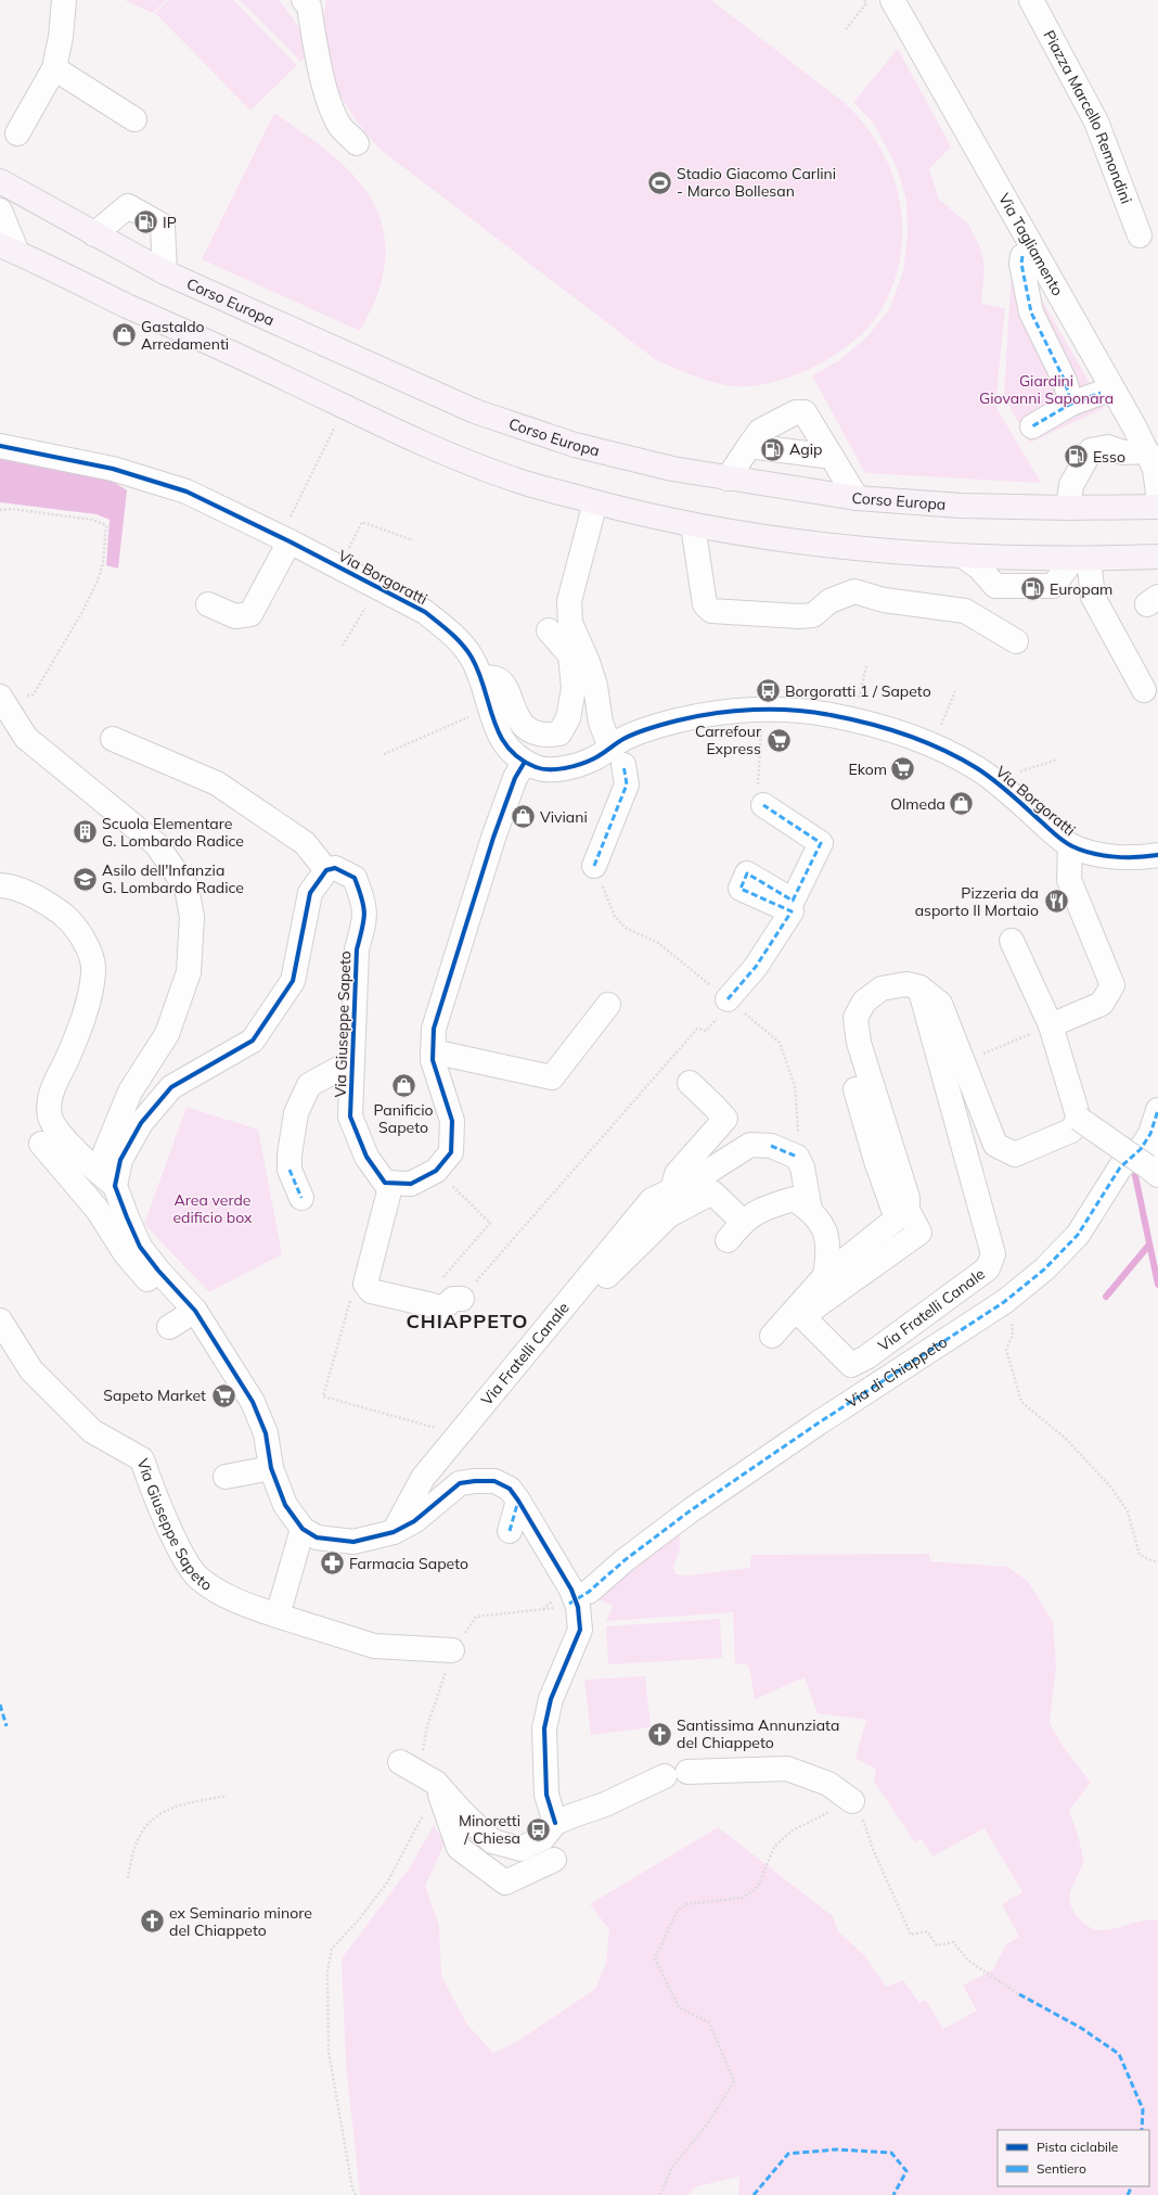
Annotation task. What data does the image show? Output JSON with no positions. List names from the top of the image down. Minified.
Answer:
{"streets":{"main road":["Corso Europa"],"street":["Piazza Marcello Remondini","Via Tagliamento","Via Borgoratti","Via Giuseppe Sapeto","Via Fratelli Canale","Via di Chiappeto"]},"districts":["CHIAPPETO"],"parks":["Giardini Giovanni Saponara","Area verde edificio box"],"places":{"sports":["Stadio Giacomo Carlini - Marco Bollesan"],"fuel station":["IP","Agip","Esso","Europam"],"shop":["Gastaldo Arredamenti","Olmeda","Viviani","Panificio Sapeto"],"bus stop":["Borgoratti 1 / Sapeto","Minoretti / Chiesa"],"supermarket":["Carrefour Express","Ekom","Sapeto Market"],"building":["Scuola Elementare G. Lombardo Radice"],"school or university":["Asilo dell'Infanzia G. Lombardo Radice"],"restaurant":["Pizzeria da asporto Il Mortaio"],"pharmacy":["Farmacia Sapeto"],"church":["Santissima Annunziata del Chiappeto","ex Seminario minore del Chiappeto"]},"legend":["Pista ciclabile","Sentiero"]}
